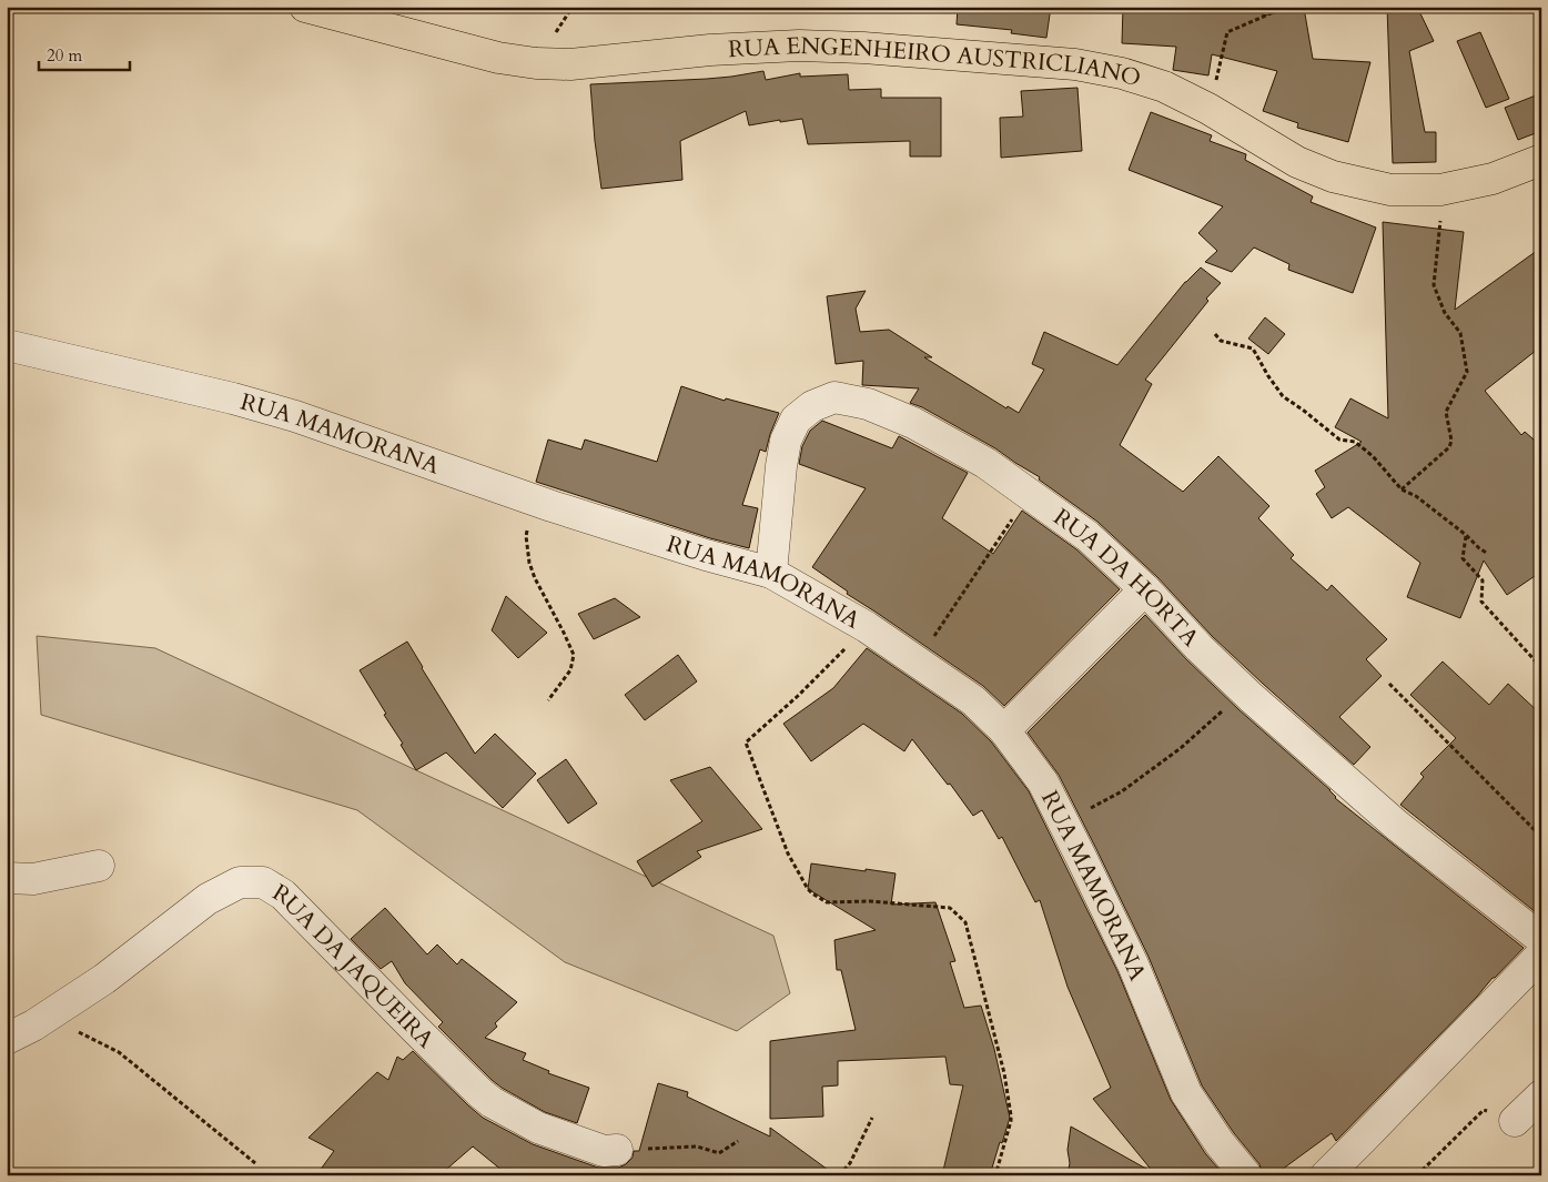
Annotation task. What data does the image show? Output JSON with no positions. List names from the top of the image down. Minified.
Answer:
{"streets":{"main road":["RUA ENGENHEIRO AUSTRICLIANO"],"street":["RUA MAMORANA","RUA DA HORTA","RUA DA JAQUEIRA"]},"crossings":[["RUA MAMORANA","RUA DA HORTA"]],"scale_bar":"20 m"}
